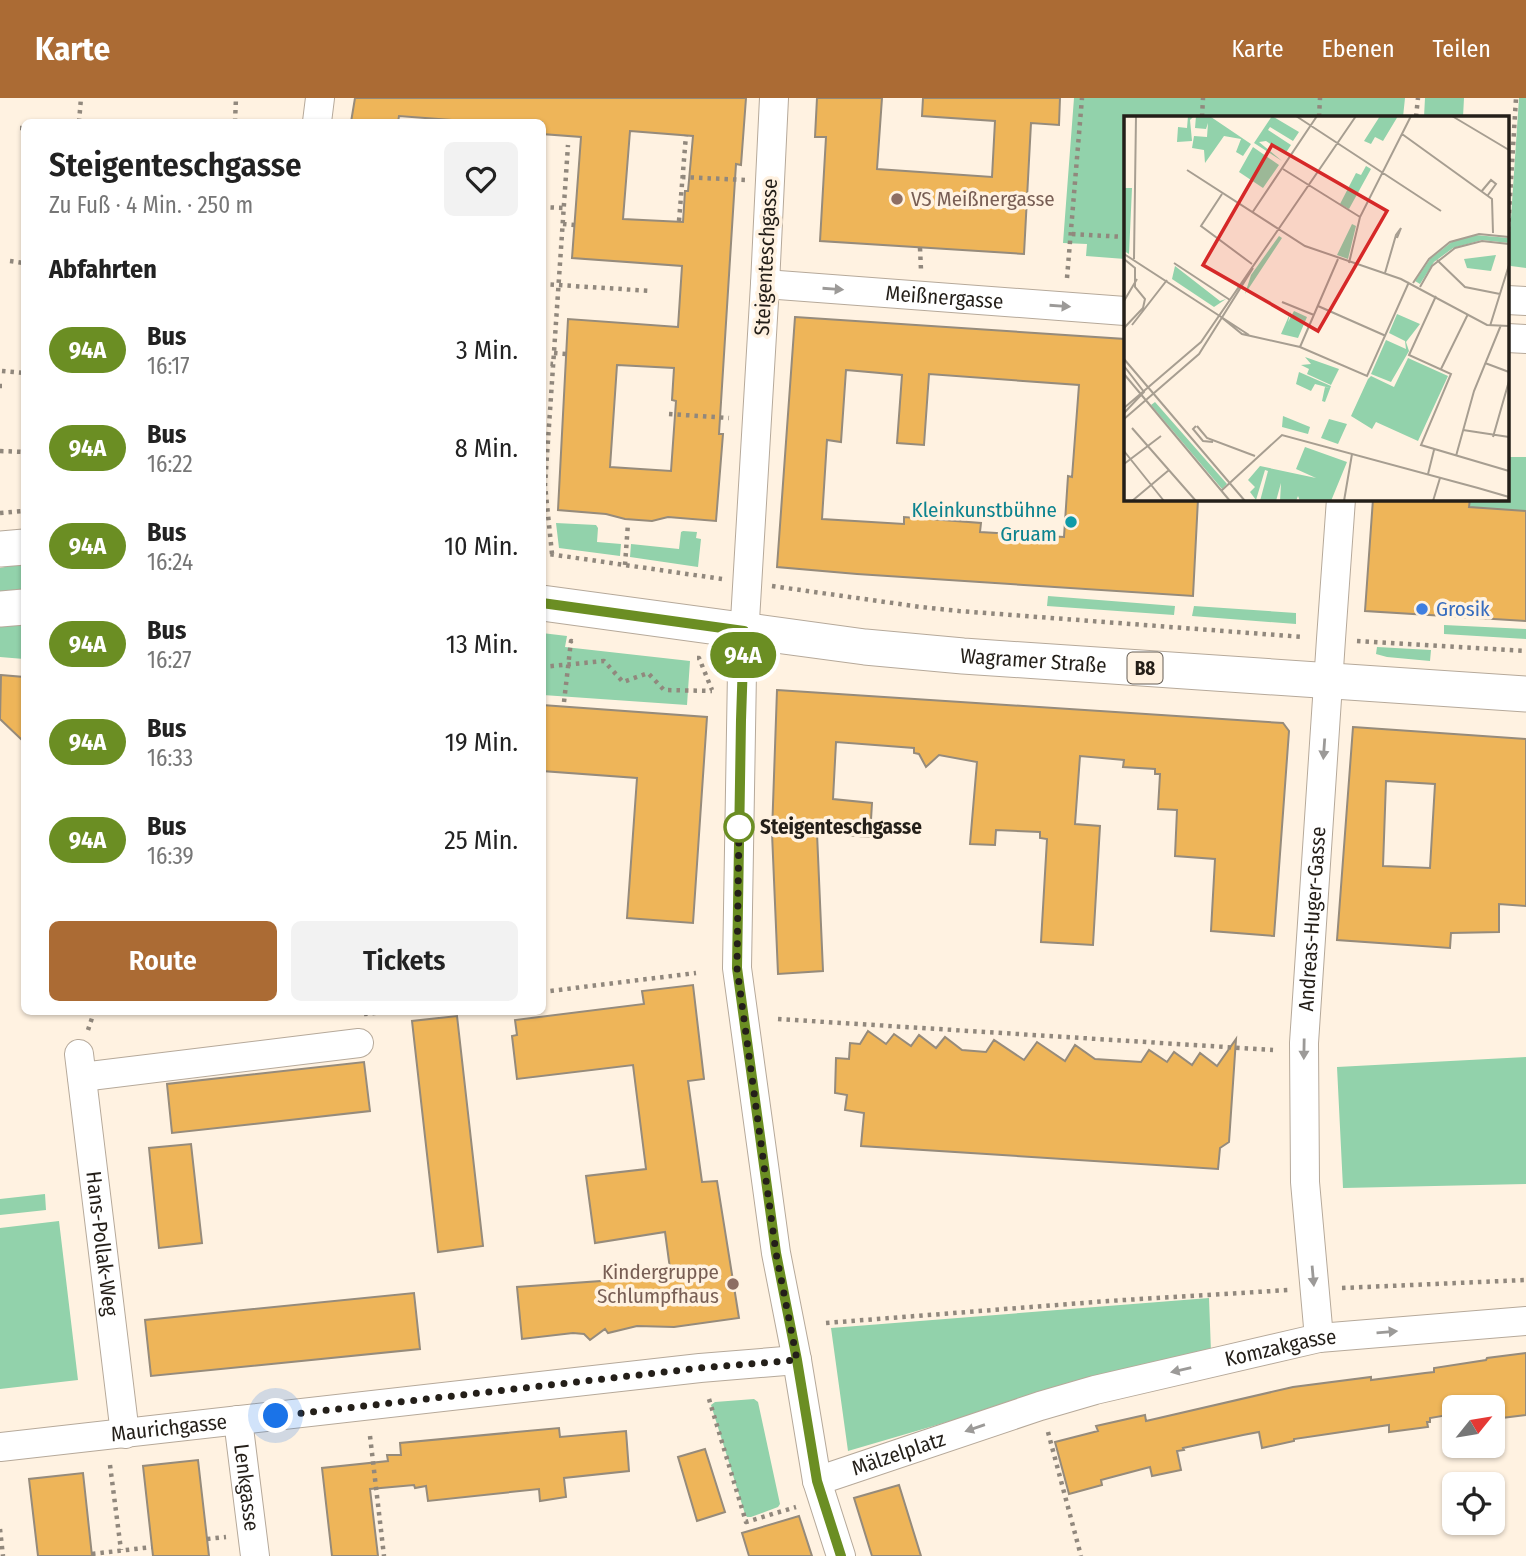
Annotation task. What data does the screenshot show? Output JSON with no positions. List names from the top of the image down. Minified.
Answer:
{"streets":{"main road":["Wagramer Straße","B8"],"street":["Steigenteschgasse","Meißnergasse","Andreas-Huger-Gasse","Hans-Pollak-Weg","Komzakgasse","Maurichgasse","Mälzelplatz","Lenkgasse"]},"crossings":[["Steigenteschgasse","Meißnergasse"],["Steigenteschgasse","Wagramer Straße"],["Steigenteschgasse","Maurichgasse"],["Wagramer Straße","Andreas-Huger-Gasse"],["Andreas-Huger-Gasse","Komzakgasse"],["Hans-Pollak-Weg","Maurichgasse"],["Komzakgasse","Mälzelplatz"],["Maurichgasse","Lenkgasse"]],"one_way":["Meißnergasse","Andreas-Huger-Gasse","Mälzelplatz"],"places":["VS Meißnergasse","Kleinkunstbühne Gruam","Grosik","Steigenteschgasse","Kindergruppe Schlumpfhaus"],"lines":["bus line 94A"],"north":"top right","page":{"header":"Karte","nav":["Karte","Ebenen","Teilen"],"on_map":"94A","heading":[["Steigenteschgasse","Zu Fuß · 4 Min. · 250 m"],"Abfahrten"],"list":[{"mark":"94A","name":"Bus","note":"16:17","value":"3 Min."},{"mark":"94A","name":"Bus","note":"16:22","value":"8 Min."},{"mark":"94A","name":"Bus","note":"16:24","value":"10 Min."},{"mark":"94A","name":"Bus","note":"16:27","value":"13 Min."},{"mark":"94A","name":"Bus","note":"16:33","value":"19 Min."},{"mark":"94A","name":"Bus","note":"16:39","value":"25 Min."}],"buttons":["Route","Tickets"]}}
